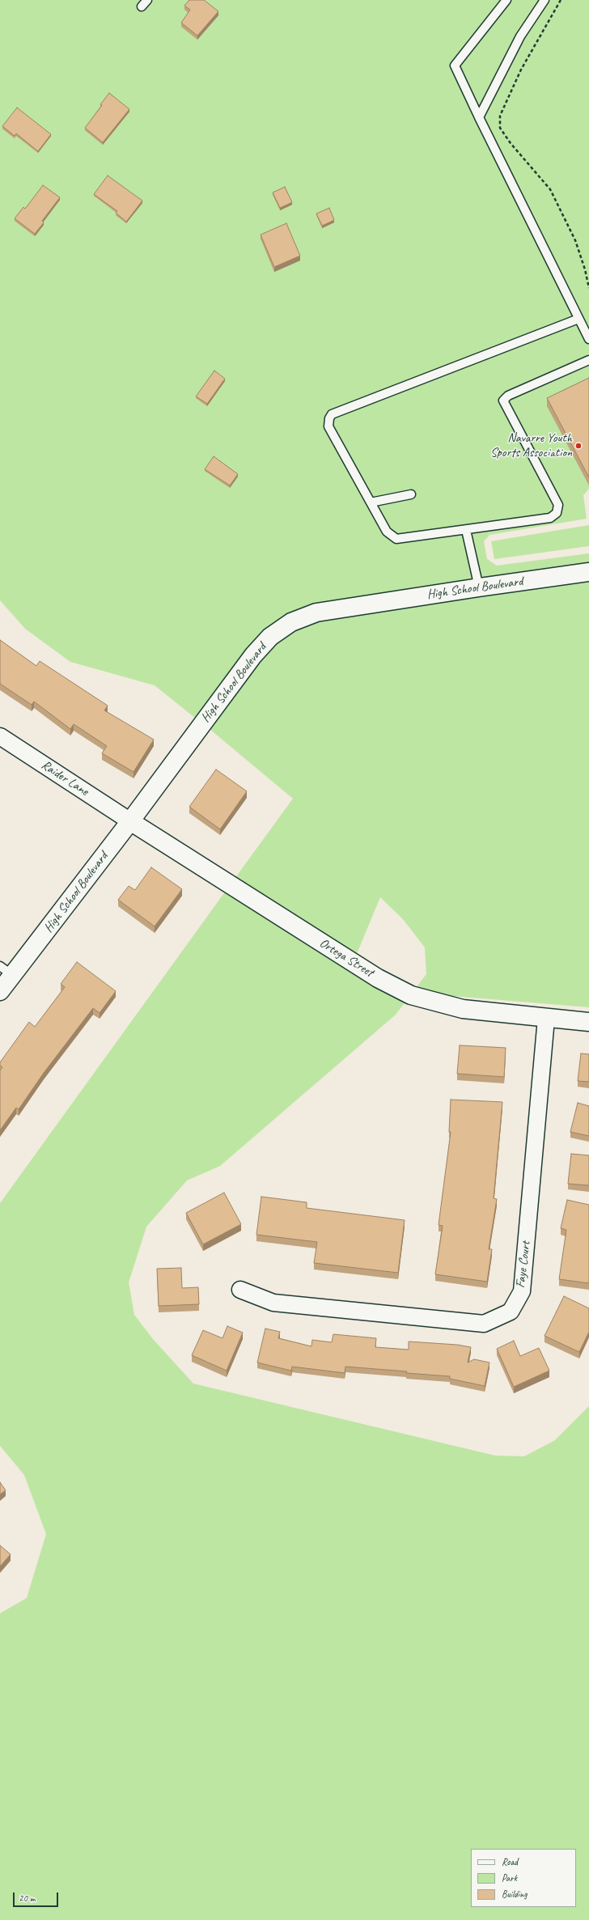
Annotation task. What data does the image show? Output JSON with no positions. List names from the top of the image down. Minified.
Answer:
{"streets":{"street":["High School Boulevard","Raider Lane","Ortega Street","Faye Court"]},"crossings":[["High School Boulevard","Raider Lane"],["High School Boulevard","Ortega Street"],["Raider Lane","Ortega Street"],["Ortega Street","Faye Court"]],"places":["Navarre Youth Sports Association"],"legend":["Road","Park","Building"],"scale_bar":"20 m"}
